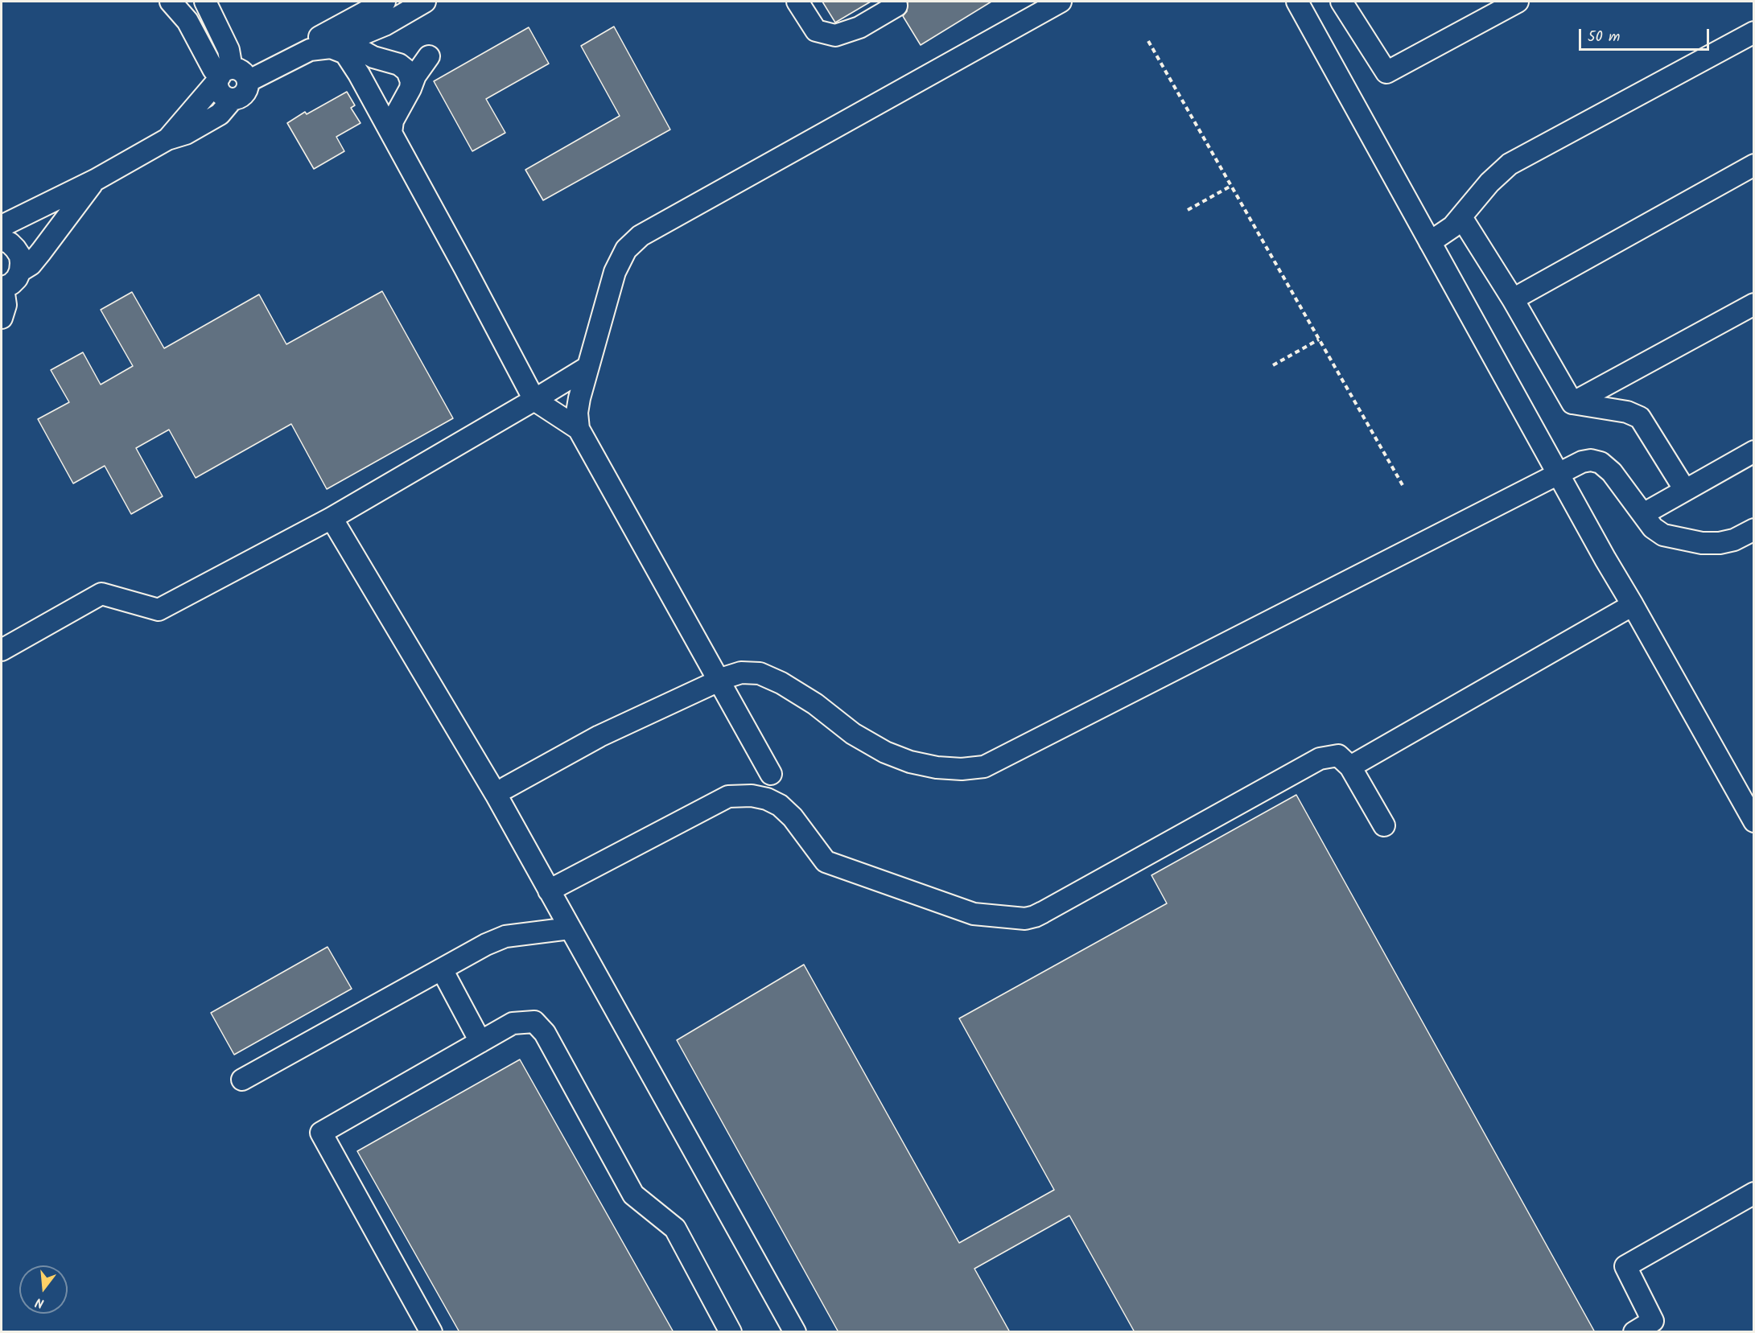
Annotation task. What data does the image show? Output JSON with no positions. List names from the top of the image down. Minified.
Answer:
{"scale_bar":"50 m","north":"bottom"}
